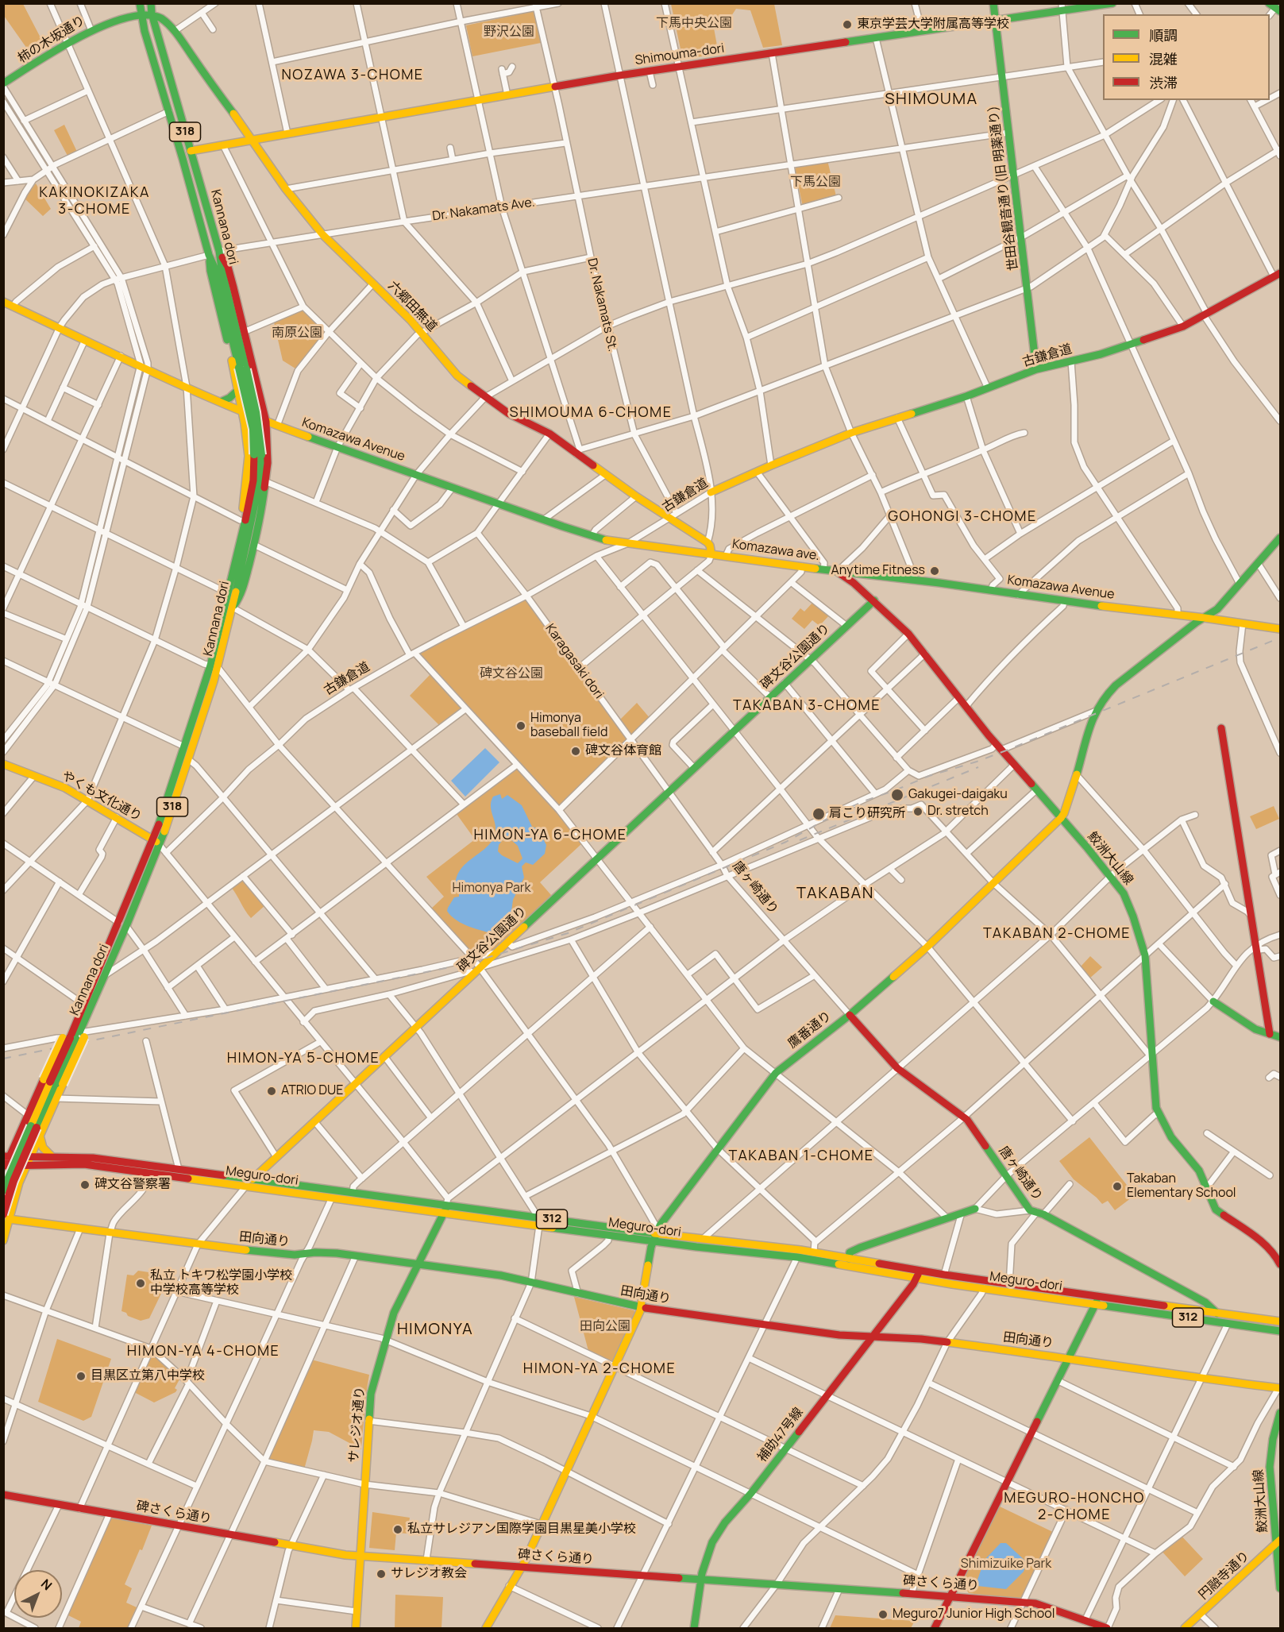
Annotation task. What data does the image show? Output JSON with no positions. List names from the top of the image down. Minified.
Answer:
{"streets":{"street":["柿の木坂通り","Shimouma-dori","318","世田谷観音通り(旧 明薬通り)","Dr. Nakamats Ave.","Kannana dori","Dr. Nakamats St.","六郷田無道","古鎌倉道","Komazawa Avenue","Komazawa ave.","碑文谷公園通り","Karagasaki dori","やくも文化通り","鮫洲大山線","唐ヶ崎通り","鷹番通り","Meguro-dori","312","田向通り","サレジオ通り","補助47号線","碑さくら通り","円融寺通り"]},"crossings":[["柿の木坂通り","Kannana dori"],["柿の木坂通り","六郷田無道"],["Shimouma-dori","世田谷観音通り(旧 明薬通り)"],["Shimouma-dori","Kannana dori"],["Shimouma-dori","Dr. Nakamats St."],["Shimouma-dori","六郷田無道"],["世田谷観音通り(旧 明薬通り)","Dr. Nakamats Ave."],["世田谷観音通り(旧 明薬通り)","古鎌倉道"],["Dr. Nakamats Ave.","Kannana dori"],["Dr. Nakamats Ave.","Dr. Nakamats St."],["Dr. Nakamats Ave.","六郷田無道"],["Kannana dori","六郷田無道"],["Kannana dori","やくも文化通り"],["Kannana dori","田向通り"],["Dr. Nakamats St.","六郷田無道"],["Dr. Nakamats St.","古鎌倉道"],["六郷田無道","古鎌倉道"],["古鎌倉道","Komazawa Avenue"],["古鎌倉道","Karagasaki dori"],["Komazawa Avenue","Komazawa ave."],["Komazawa Avenue","鮫洲大山線"],["Komazawa ave.","鮫洲大山線"],["碑文谷公園通り","Karagasaki dori"],["碑文谷公園通り","鮫洲大山線"],["碑文谷公園通り","唐ヶ崎通り"],["碑文谷公園通り","Meguro-dori"],["Karagasaki dori","唐ヶ崎通り"],["鮫洲大山線","鷹番通り"],["鮫洲大山線","円融寺通り"],["唐ヶ崎通り","鷹番通り"],["唐ヶ崎通り","Meguro-dori"],["鷹番通り","Meguro-dori"],["鷹番通り","田向通り"],["鷹番通り","碑さくら通り"],["Meguro-dori","サレジオ通り"],["Meguro-dori","補助47号線"],["田向通り","サレジオ通り"],["田向通り","補助47号線"],["サレジオ通り","碑さくら通り"],["補助47号線","碑さくら通り"]],"districts":["NOZAWA 3-CHOME","SHIMOUMA","KAKINOKIZAKA 3-CHOME","SHIMOUMA 6-CHOME","GOHONGI 3-CHOME","TAKABAN 3-CHOME","HIMON-YA 6-CHOME","TAKABAN","TAKABAN 2-CHOME","HIMON-YA 5-CHOME","TAKABAN 1-CHOME","HIMONYA","HIMON-YA 4-CHOME","HIMON-YA 2-CHOME","MEGURO-HONCHO 2-CHOME"],"parks":["下馬中央公園","野沢公園","下馬公園","南原公園","碑文谷公園","Himonya Park","田向公園","Shimizuike Park"],"places":["東京学芸大学附属高等学校","Anytime Fitness","Himonya baseball field","碑文谷体育館","Gakugei-daigaku","Dr. stretch","肩こり研究所","ATRIO DUE","碑文谷警察署","Takaban Elementary School","私立 トキワ松学園小学校 中学校高等学校","目黒区立第八中学校","私立サレジアン国際学園目黒星美小学校","サレジオ教会","Meguro7 Junior High School"],"legend":["順調","混雑","渋滞"],"north":"top right"}
